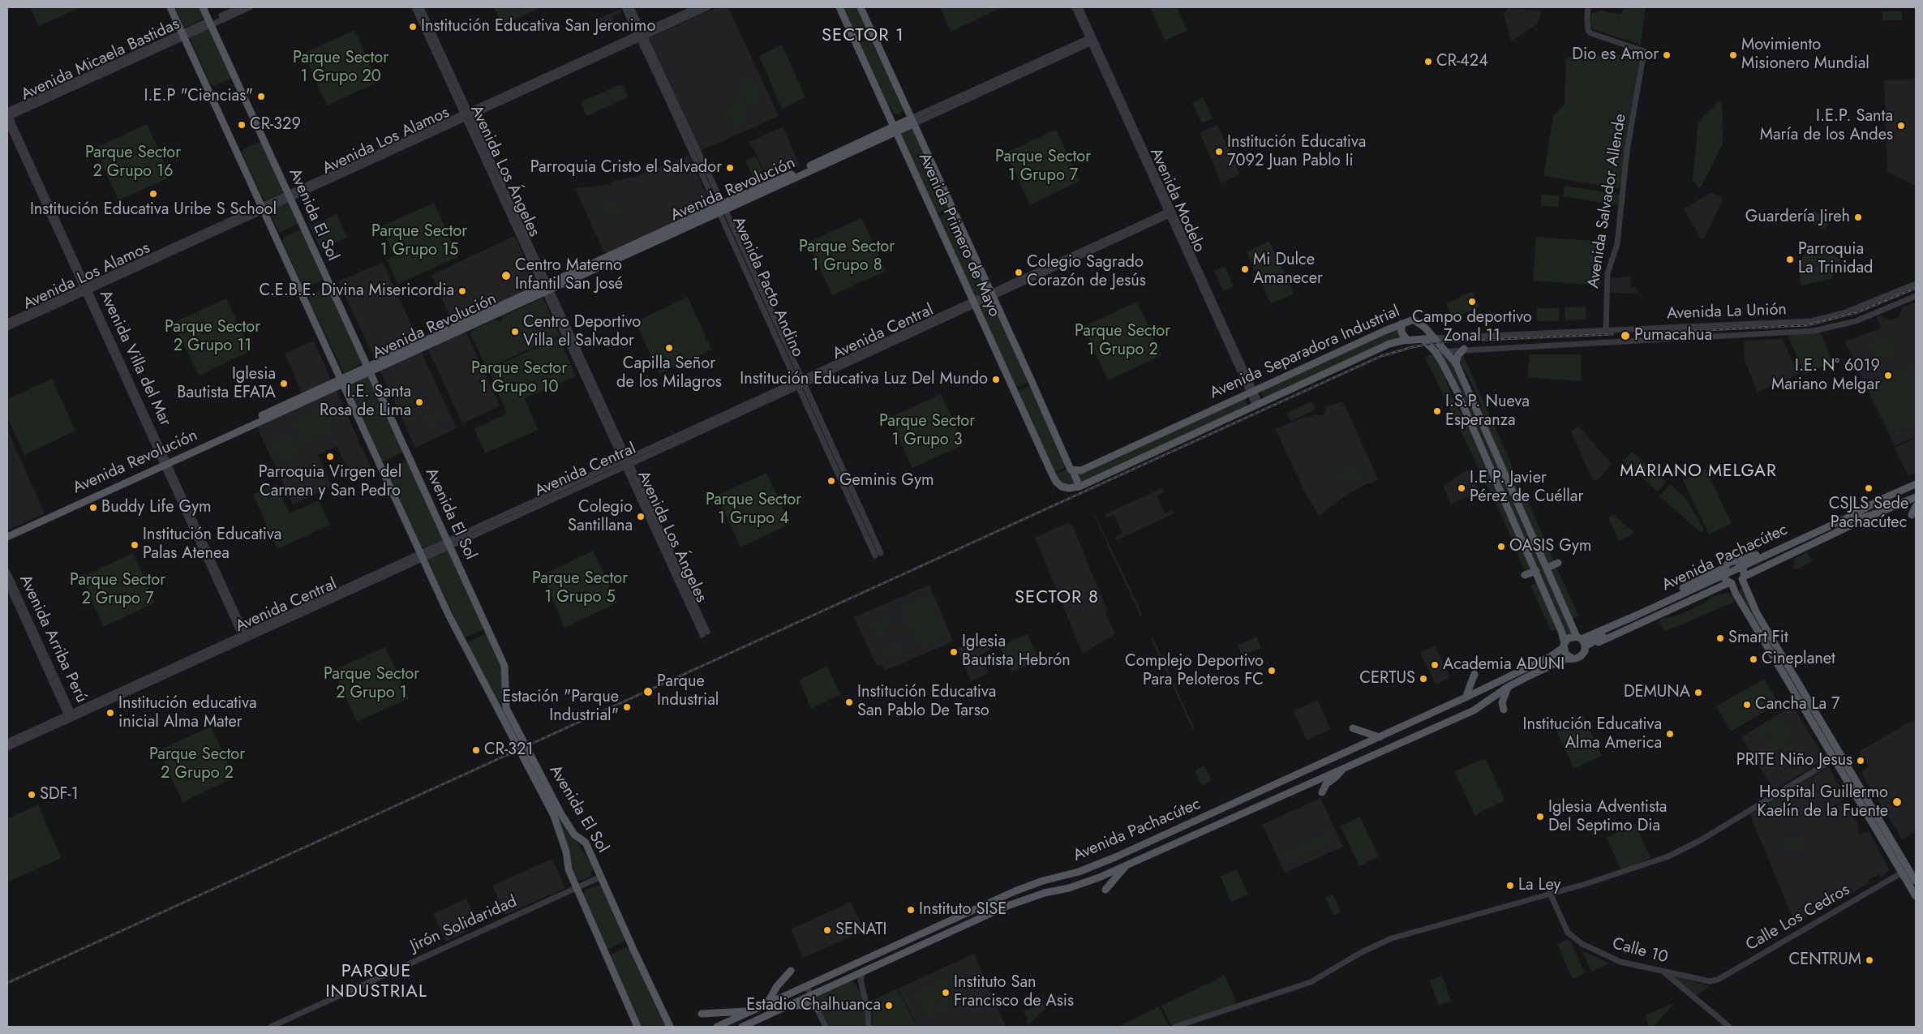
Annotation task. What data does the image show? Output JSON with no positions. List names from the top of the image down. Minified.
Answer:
{"streets":{"main road":["Avenida Revolución","Avenida El Sol","Avenida Primero de Mayo","Avenida Separadora Industrial","Avenida Pachacútec"],"street":["Avenida Micaela Bastidas","Avenida Los Alamos","Avenida Los Ángeles","Avenida Modelo","Avenida Salvador Allende","Avenida Pacto Andino","Avenida La Unión","Avenida Central","Avenida Villa del Mar","Avenida Arriba Perú","Calle Los Cedros","Jirón Solidaridad","Calle 10"]},"crossings":[["Avenida Micaela Bastidas","Avenida El Sol"],["Avenida Micaela Bastidas","Avenida Villa del Mar"],["Avenida Los Alamos","Avenida Los Ángeles"],["Avenida Los Alamos","Avenida El Sol"],["Avenida Los Alamos","Avenida Pacto Andino"],["Avenida Los Alamos","Avenida Villa del Mar"],["Avenida Los Ángeles","Avenida Revolución"],["Avenida Los Ángeles","Avenida Central"],["Avenida Revolución","Avenida Modelo"],["Avenida Revolución","Avenida El Sol"],["Avenida Revolución","Avenida Primero de Mayo"],["Avenida Revolución","Avenida Pacto Andino"],["Avenida Revolución","Avenida Villa del Mar"],["Avenida Modelo","Avenida Central"],["Avenida Modelo","Avenida Separadora Industrial"],["Avenida Salvador Allende","Avenida La Unión"],["Avenida El Sol","Avenida Central"],["Avenida El Sol","Jirón Solidaridad"],["Avenida Primero de Mayo","Avenida Central"],["Avenida Primero de Mayo","Avenida Separadora Industrial"],["Avenida Pacto Andino","Avenida Central"],["Avenida La Unión","Avenida Separadora Industrial"],["Avenida Central","Avenida Villa del Mar"],["Avenida Central","Avenida Arriba Perú"],["Calle Los Cedros","Calle 10"]],"districts":["SECTOR 1","MARIANO MELGAR","SECTOR 8","PARQUE INDUSTRIAL"],"parks":["Parque Sector 1 Grupo 20","Parque Sector 2 Grupo 16","Parque Sector 1 Grupo 7","Parque Sector 1 Grupo 15","Parque Sector 1 Grupo 8","Parque Sector 2 Grupo 11","Parque Sector 1 Grupo 2","Parque Sector 1 Grupo 10","Parque Sector 1 Grupo 3","Parque Sector 1 Grupo 4","Parque Sector 1 Grupo 5","Parque Sector 2 Grupo 7","Parque Sector 2 Grupo 1","Parque Sector 2 Grupo 2"],"places":["Institución Educativa San Jeronimo","Dio es Amor","Movimiento Misionero Mundial","CR-424","I.E.P \"Ciencias\"","CR-329","I.E.P. Santa María de los Andes","Institución Educativa 7092 Juan Pablo Ii","Parroquia Cristo el Salvador","Institución Educativa Uribe S School","Guardería Jireh","Parroquia La Trinidad","Mi Dulce Amanecer","Colegio Sagrado Corazón de Jesús","Centro Materno Infantil San José","C.E.B.E. Divina Misericordia","Campo deportivo Zonal 11","Centro Deportivo Villa el Salvador","Pumacahua","Capilla Señor de los Milagros","I.E. N° 6019 Mariano Melgar","Institución Educativa Luz Del Mundo","Iglesia Bautista EFATA","I.E. Santa Rosa de Lima","I.S.P. Nueva Esperanza","Parroquia Virgen del Carmen y San Pedro","Geminis Gym","I.E.P. Javier Pérez de Cuéllar","CSJLS Sede Pachacútec","Buddy Life Gym","Colegio Santillana","Institución Educativa Palas Atenea","OASIS Gym","Smart Fit","Iglesia Bautista Hebrón","Cineplanet","Academia ADUNI","Complejo Deportivo Para Peloteros FC","CERTUS","Parque Industrial","DEMUNA","Institución Educativa San Pablo De Tarso","Cancha La 7","Estación \"Parque Industrial\"","Institución educativa inicial Alma Mater","Institución Educativa Alma America","CR-321","PRITE Niño Jesus","SDF-1","Hospital Guillermo Kaelín de la Fuente","Iglesia Adventista Del Septimo Dia","La Ley","Instituto SISE","SENATI","CENTRUM","Instituto San Francisco de Asis","Estadio Chalhuanca"]}
